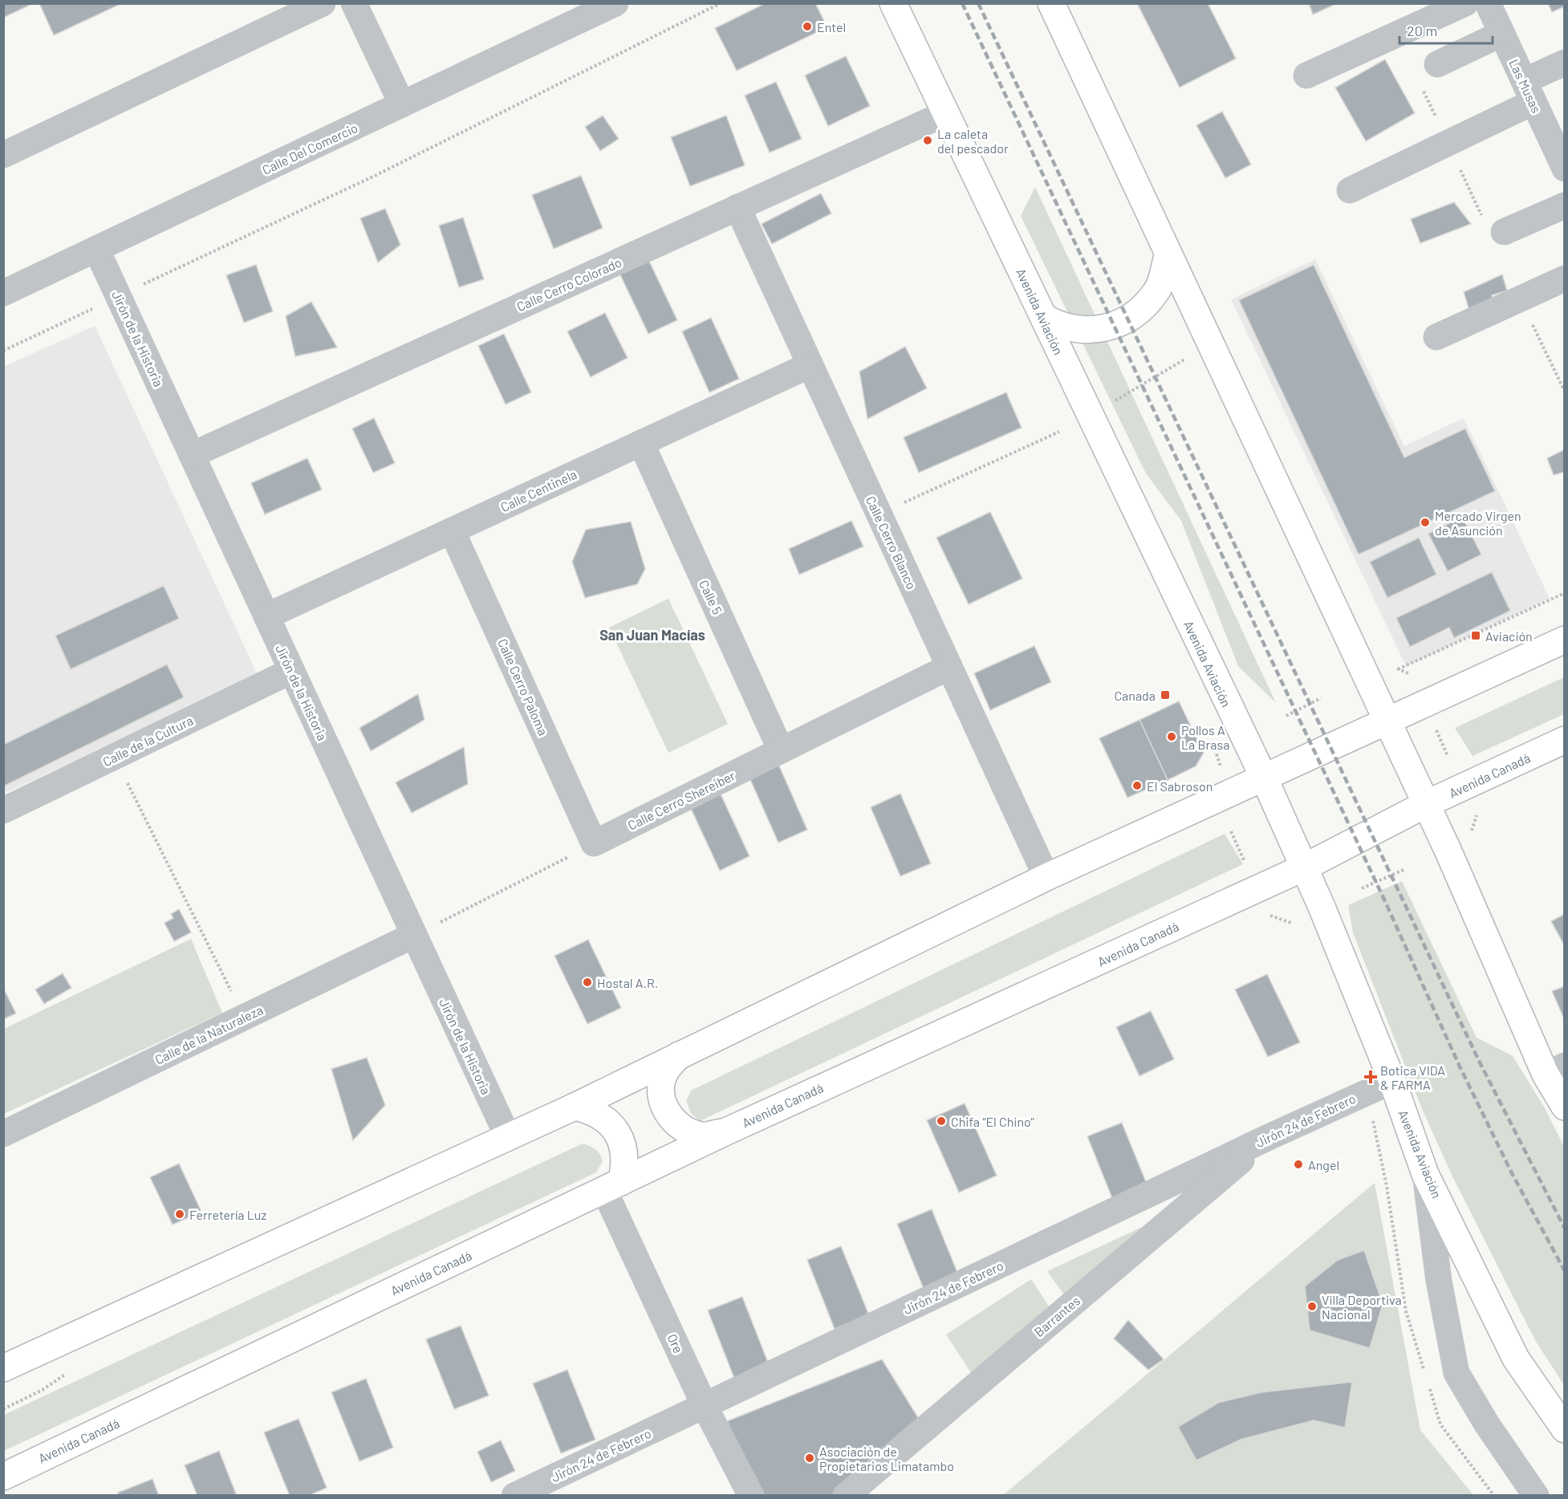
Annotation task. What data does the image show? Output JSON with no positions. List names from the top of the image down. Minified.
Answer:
{"streets":{"main road":["Avenida Aviación","Avenida Canadá"],"street":["Las Musas","Calle Del Comercio","Calle Cerro Colorado","Jirón de la Historia","Calle Centinela","Calle Cerro Blanco","Calle 5","Calle Cerro Paloma","Calle de la Cultura","Calle Cerro Shereiber","Calle de la Naturaleza","Jirón 24 de Febrero","Barrantes","Ore"]},"crossings":[["Calle Del Comercio","Jirón de la Historia"],["Calle Cerro Colorado","Avenida Aviación"],["Calle Cerro Colorado","Jirón de la Historia"],["Calle Cerro Colorado","Calle Cerro Blanco"],["Avenida Aviación","Avenida Canadá"],["Avenida Aviación","Jirón 24 de Febrero"],["Jirón de la Historia","Calle Centinela"],["Jirón de la Historia","Calle de la Cultura"],["Jirón de la Historia","Calle de la Naturaleza"],["Calle Centinela","Calle Cerro Blanco"],["Calle Centinela","Calle 5"],["Calle Centinela","Calle Cerro Paloma"],["Calle Cerro Blanco","Calle Cerro Shereiber"],["Calle 5","Calle Cerro Shereiber"],["Calle Cerro Paloma","Calle Cerro Shereiber"],["Avenida Canadá","Ore"],["Jirón 24 de Febrero","Barrantes"],["Jirón 24 de Febrero","Ore"]],"districts":["San Juan Macías"],"places":{"other":["Entel","La caleta del pescador","Mercado Virgen de Asunción","Pollos A La Brasa","El Sabroson","Hostal A.R.","Chifa \"El Chino\"","Angel","Ferretería Luz","Villa Deportiva Nacional","Asociación de Propietarios Limatambo"],"transit":["Aviación","Canada"],"health":["Botica VIDA & FARMA"]},"scale_bar":"20 m"}
